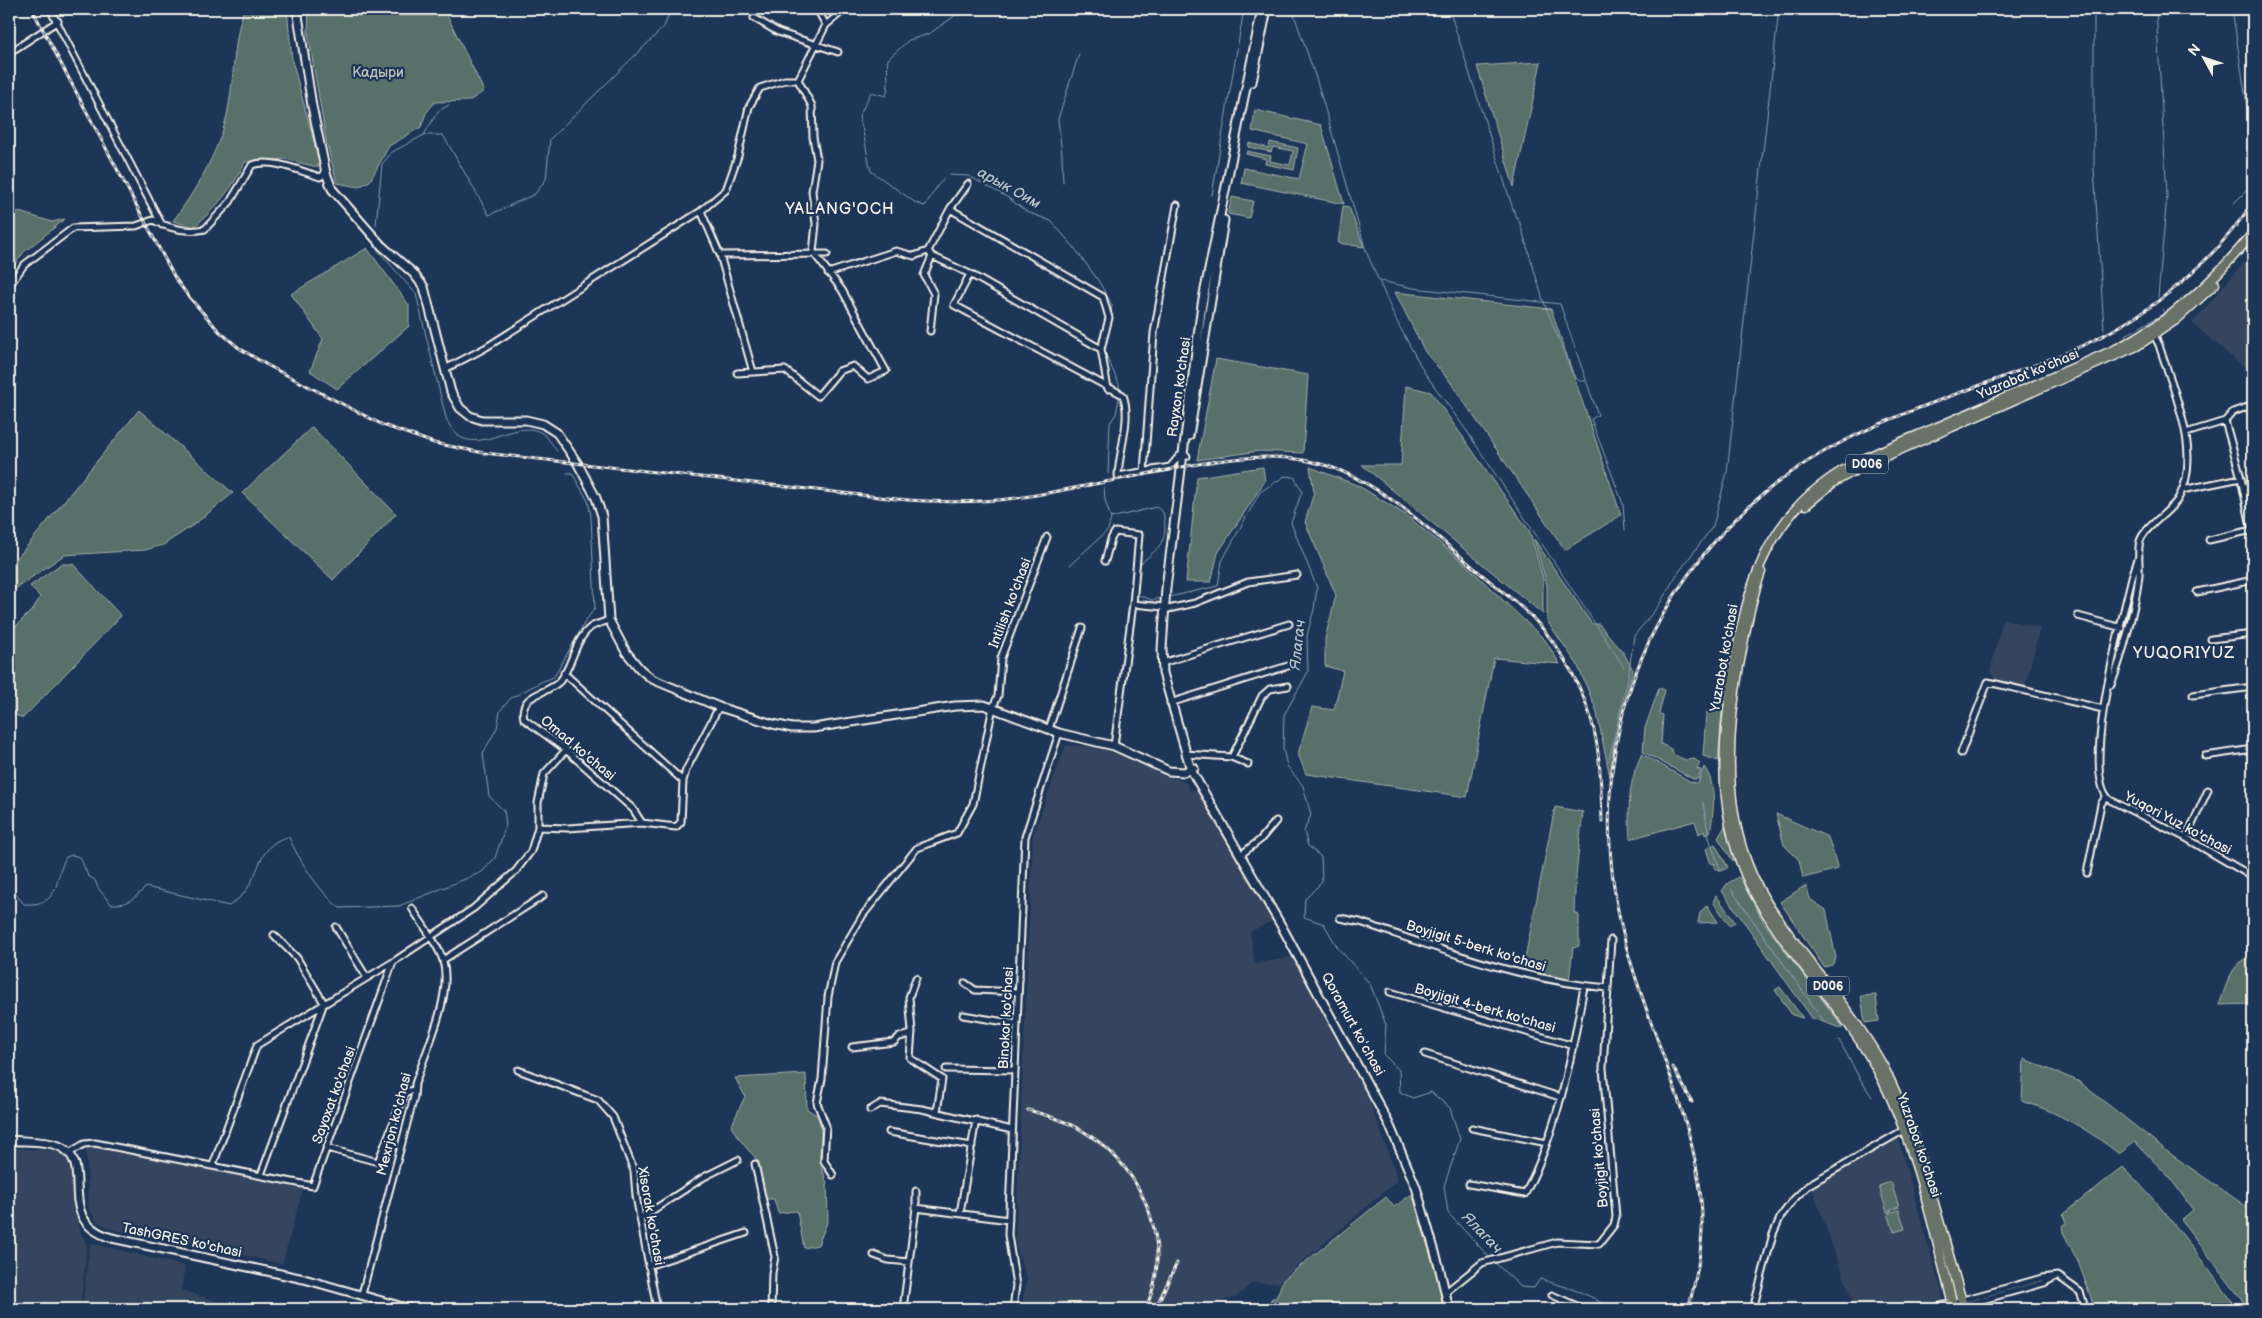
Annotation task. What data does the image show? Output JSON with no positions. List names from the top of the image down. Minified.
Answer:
{"streets":{"main road":["Yuzrabot ko'chasi","Rayxon ko'chasi","D006","Qoramurt koʻchasi","TashGRES ko'chasi"],"street":["Intilish ko'chasi","Omad ko'chasi","Yuqori Yuz ko'chasi","Boyjigit 5-berk ko'chasi","Boyjigit 4-berk ko'chasi","Binokor ko'chasi","Sayoxat ko'chasi","Mexrjon ko'chasi","Boyjigit ko'chasi","Xisorak ko'chasi"]},"crossings":[["Yuzrabot ko'chasi","Yuqori Yuz ko'chasi"],["Rayxon ko'chasi","Qoramurt koʻchasi"],["Boyjigit 5-berk ko'chasi","Boyjigit ko'chasi"],["Qoramurt koʻchasi","Boyjigit ko'chasi"],["Sayoxat ko'chasi","TashGRES ko'chasi"],["Mexrjon ko'chasi","TashGRES ko'chasi"]],"districts":["YALANG'OCH","YUQORIYUZ"],"water":["арык Оим","Ялагач"],"parks":["Кадыри"],"north":"top left"}
